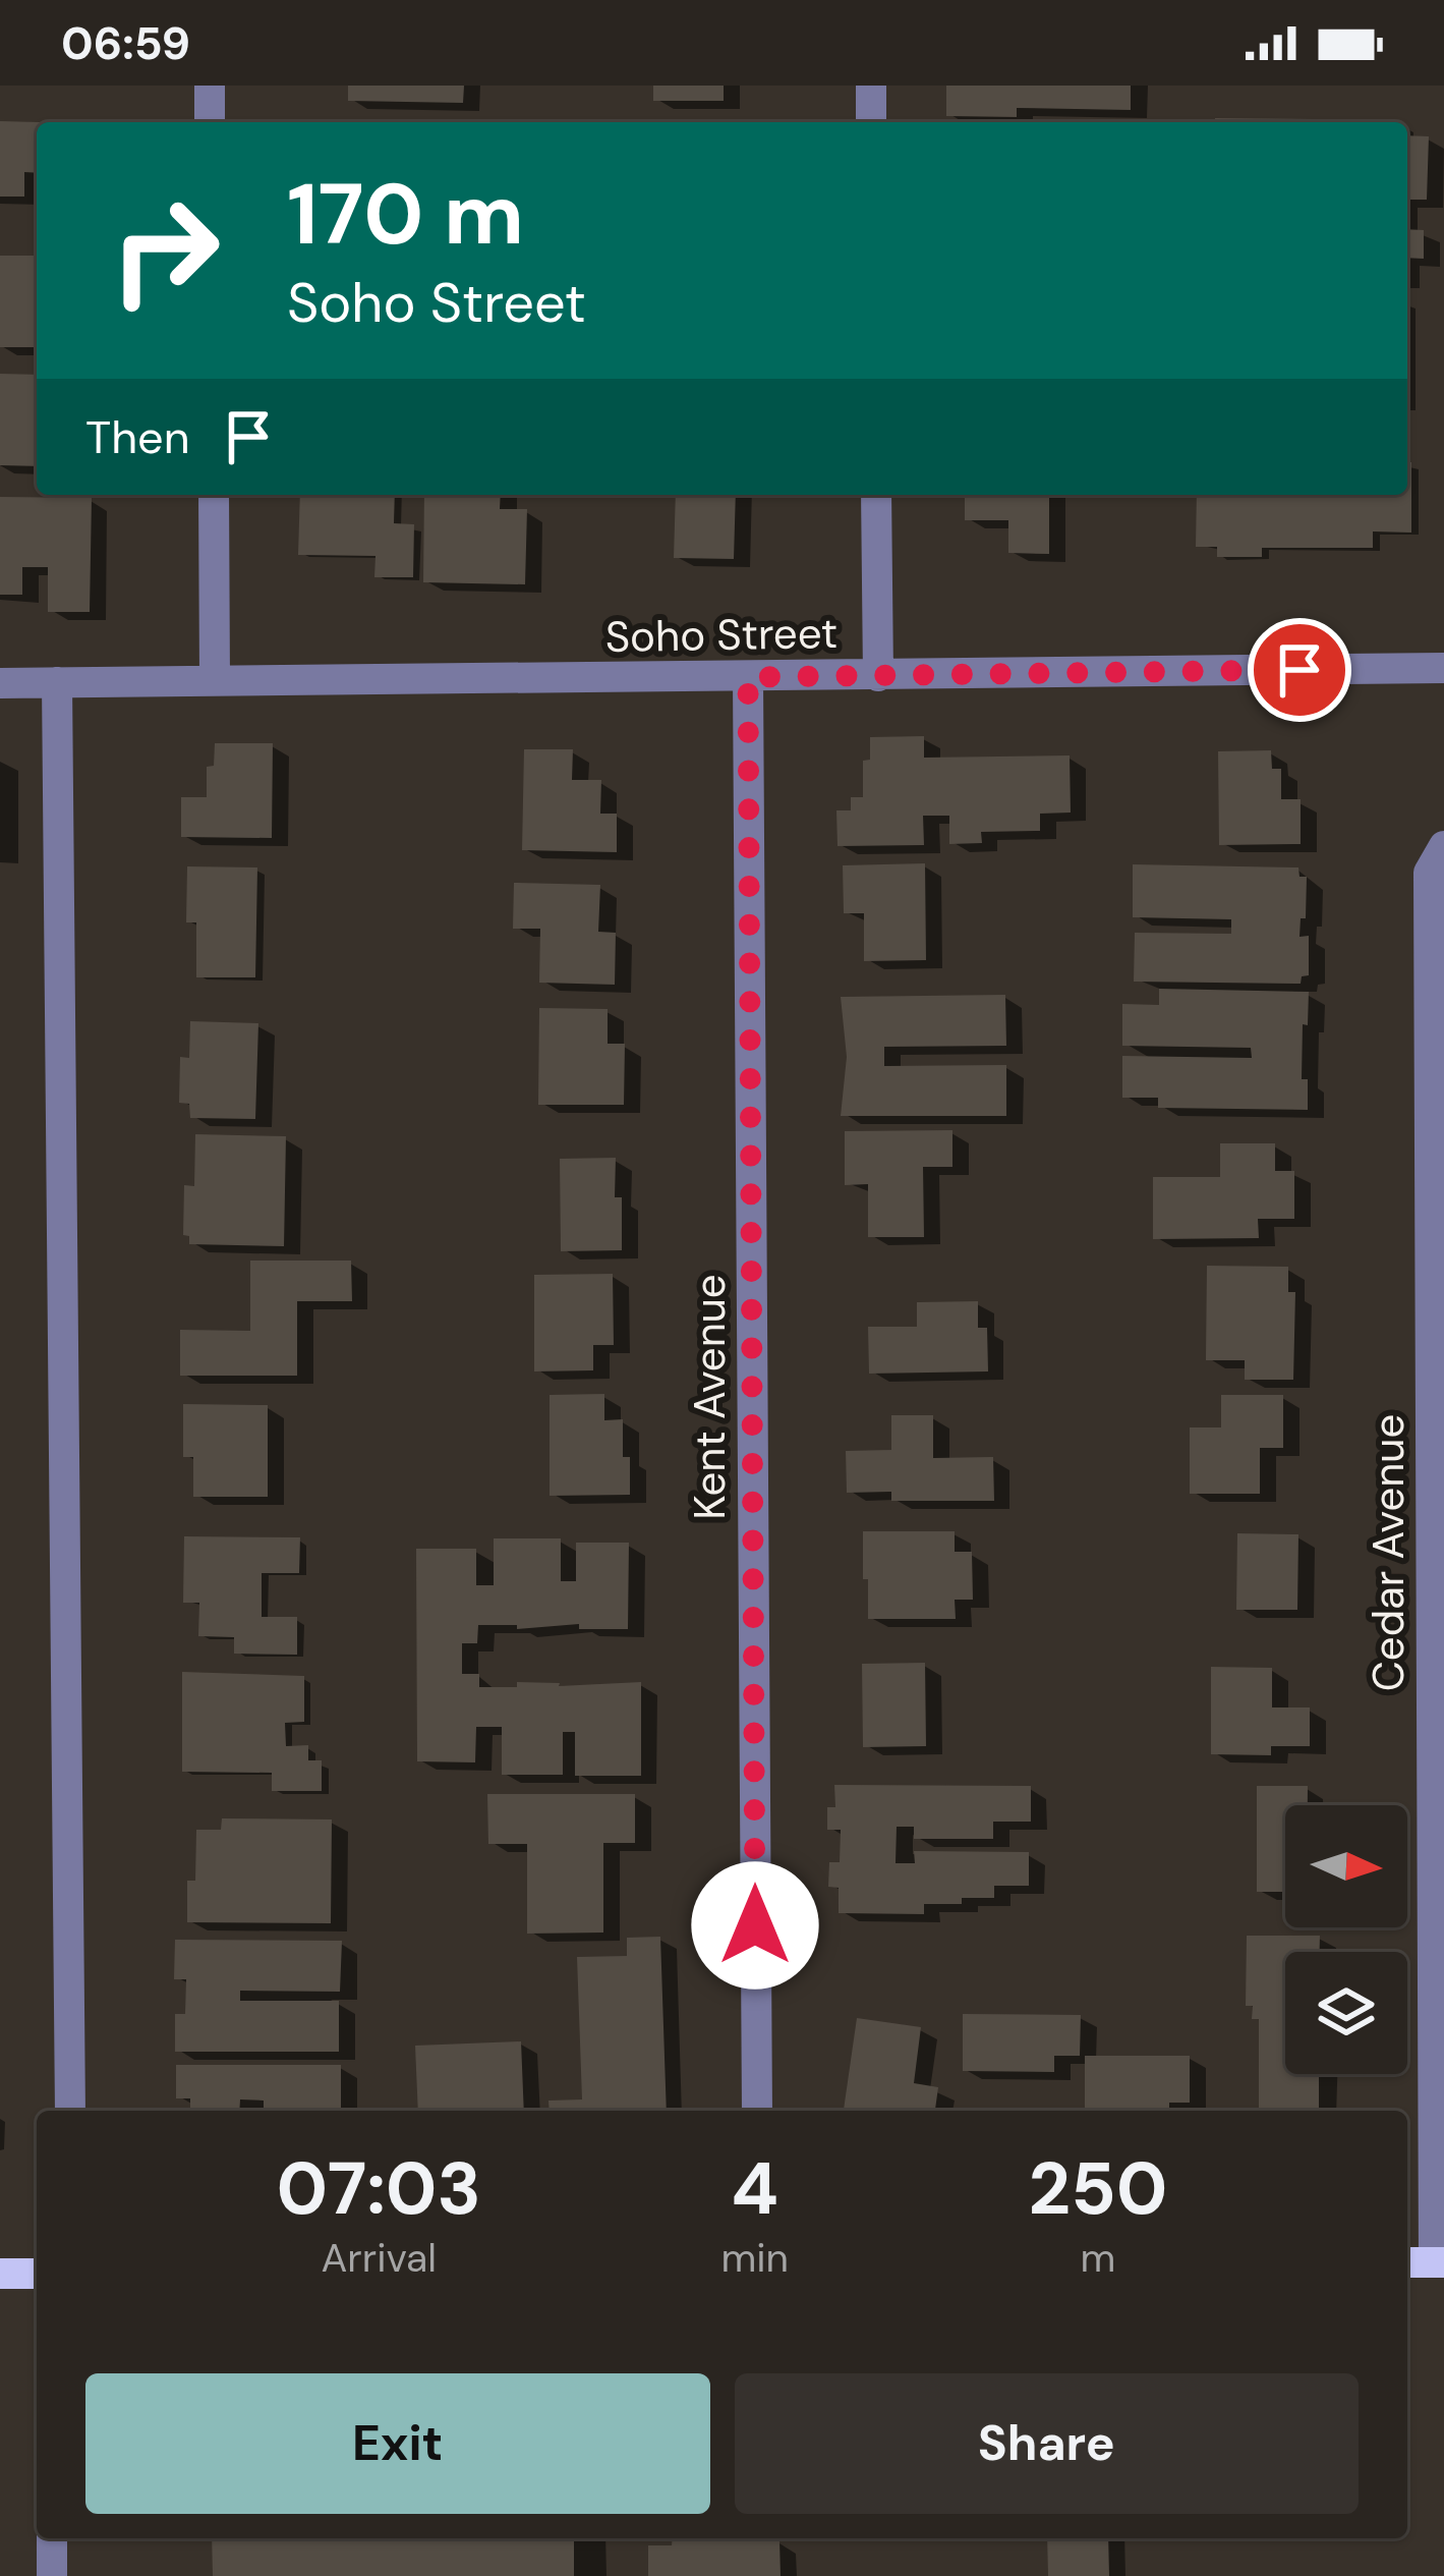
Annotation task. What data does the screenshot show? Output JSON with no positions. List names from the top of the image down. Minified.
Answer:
{"streets":{"street":["Soho Street","Kent Avenue","Cedar Avenue"]},"crossings":[["Soho Street","Kent Avenue"]],"north":"right","page":{"status":"06:59","turn":["170 m","Soho Street"],"then":"Then","eta":["07:03","Arrival","4","min","250","m"],"buttons":["Exit","Share"]}}
